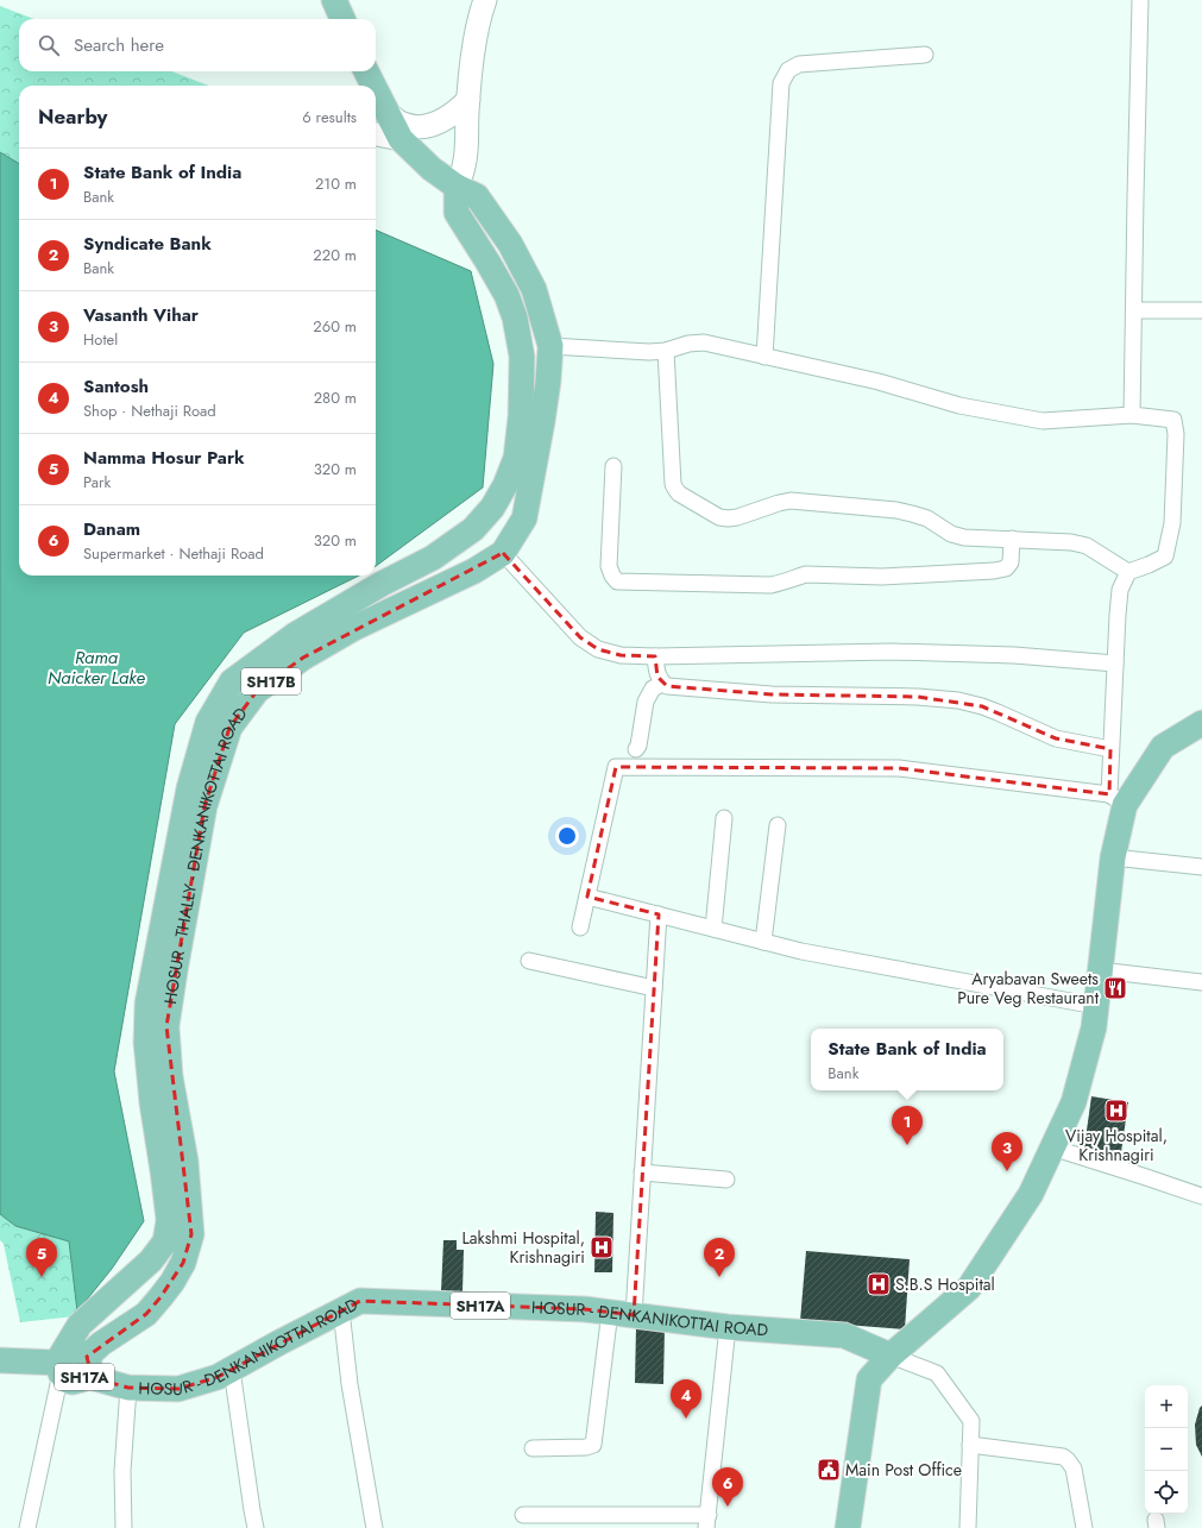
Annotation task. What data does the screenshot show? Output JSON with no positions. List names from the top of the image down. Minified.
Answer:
{"streets":{"main road":["SH17B","HOSUR - THALLY - DENKANIKOTTAI ROAD","SH17A","HOSUR - DENKANIKOTTAI ROAD"]},"crossings":[["HOSUR - THALLY - DENKANIKOTTAI ROAD","HOSUR - DENKANIKOTTAI ROAD"]],"water":["Rama Naicker Lake"],"places":{"restaurant":["Aryabavan Sweets Pure Veg Restaurant"],"hospital":["Vijay Hospital, Krishnagiri","Lakshmi Hospital, Krishnagiri","S.B.S Hospital"],"public building":["Main Post Office"]},"page":{"search":"Search here","heading":["Nearby","6 results"],"list":[{"mark":"1","name":"State Bank of India","note":"Bank","value":"210 m"},{"mark":"2","name":"Syndicate Bank","note":"Bank","value":"220 m"},{"mark":"3","name":"Vasanth Vihar","note":"Hotel","value":"260 m"},{"mark":"4","name":"Santosh","note":"Shop · Nethaji Road","value":"280 m"},{"mark":"5","name":"Namma Hosur Park","note":"Park","value":"320 m"},{"mark":"6","name":"Danam","note":"Supermarket · Nethaji Road","value":"320 m"}],"popup":["State Bank of India","Bank"],"pins":["1","3","2","5","4","6"],"map_buttons":["+","−"]}}
